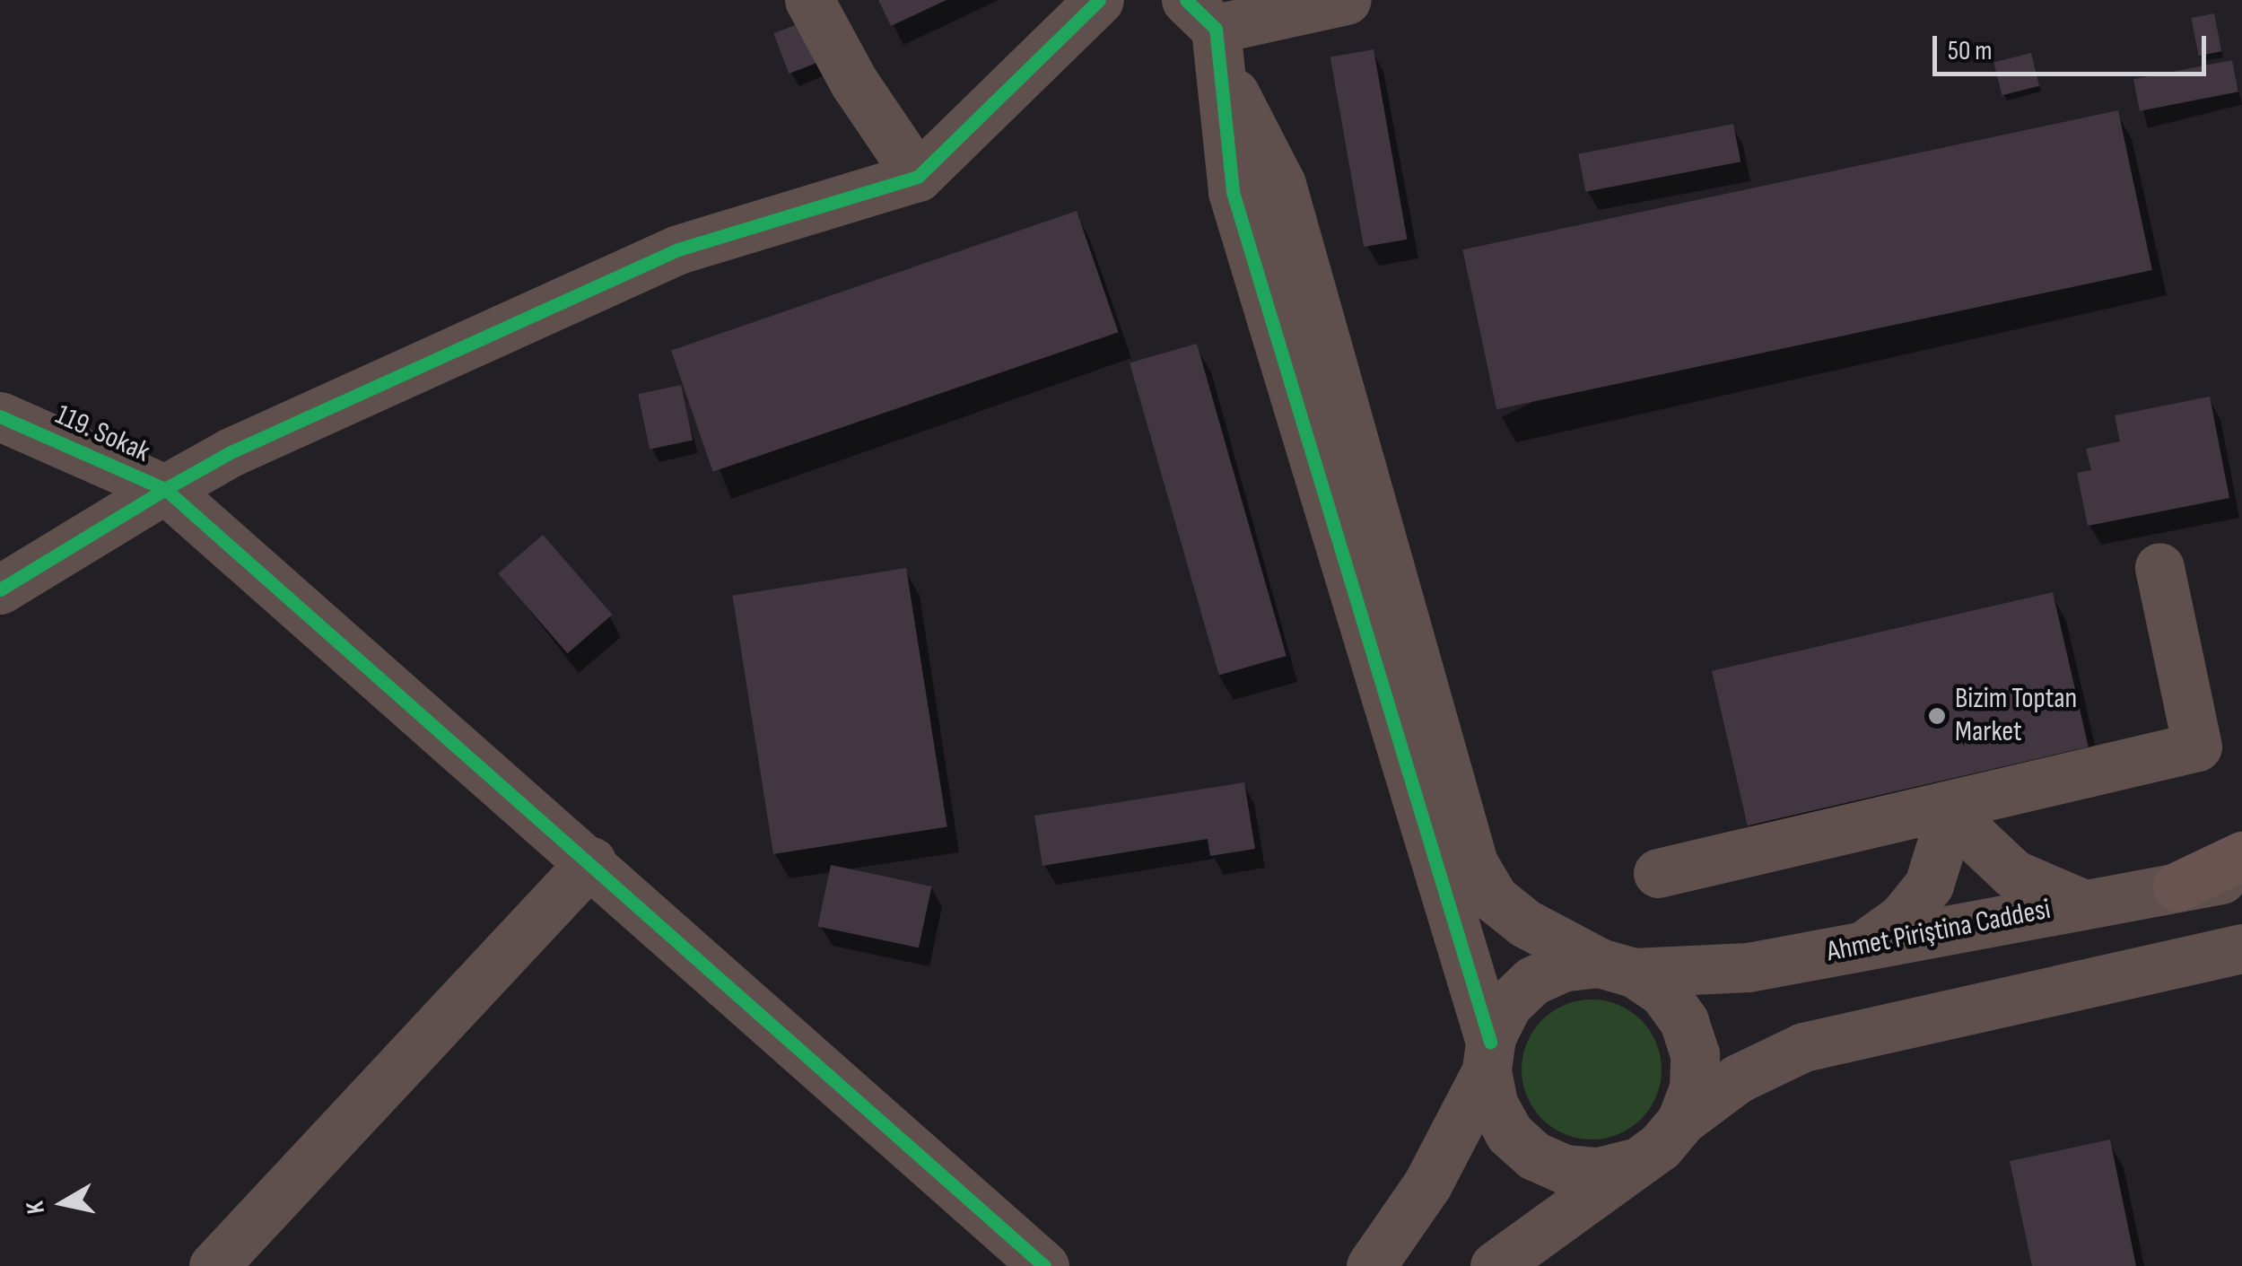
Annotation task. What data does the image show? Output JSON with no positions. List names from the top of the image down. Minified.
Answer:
{"streets":{"street":["119. Sokak","Ahmet Piriştina Caddesi"]},"places":["Bizim Toptan Market"],"scale_bar":"50 m","north":"left"}
